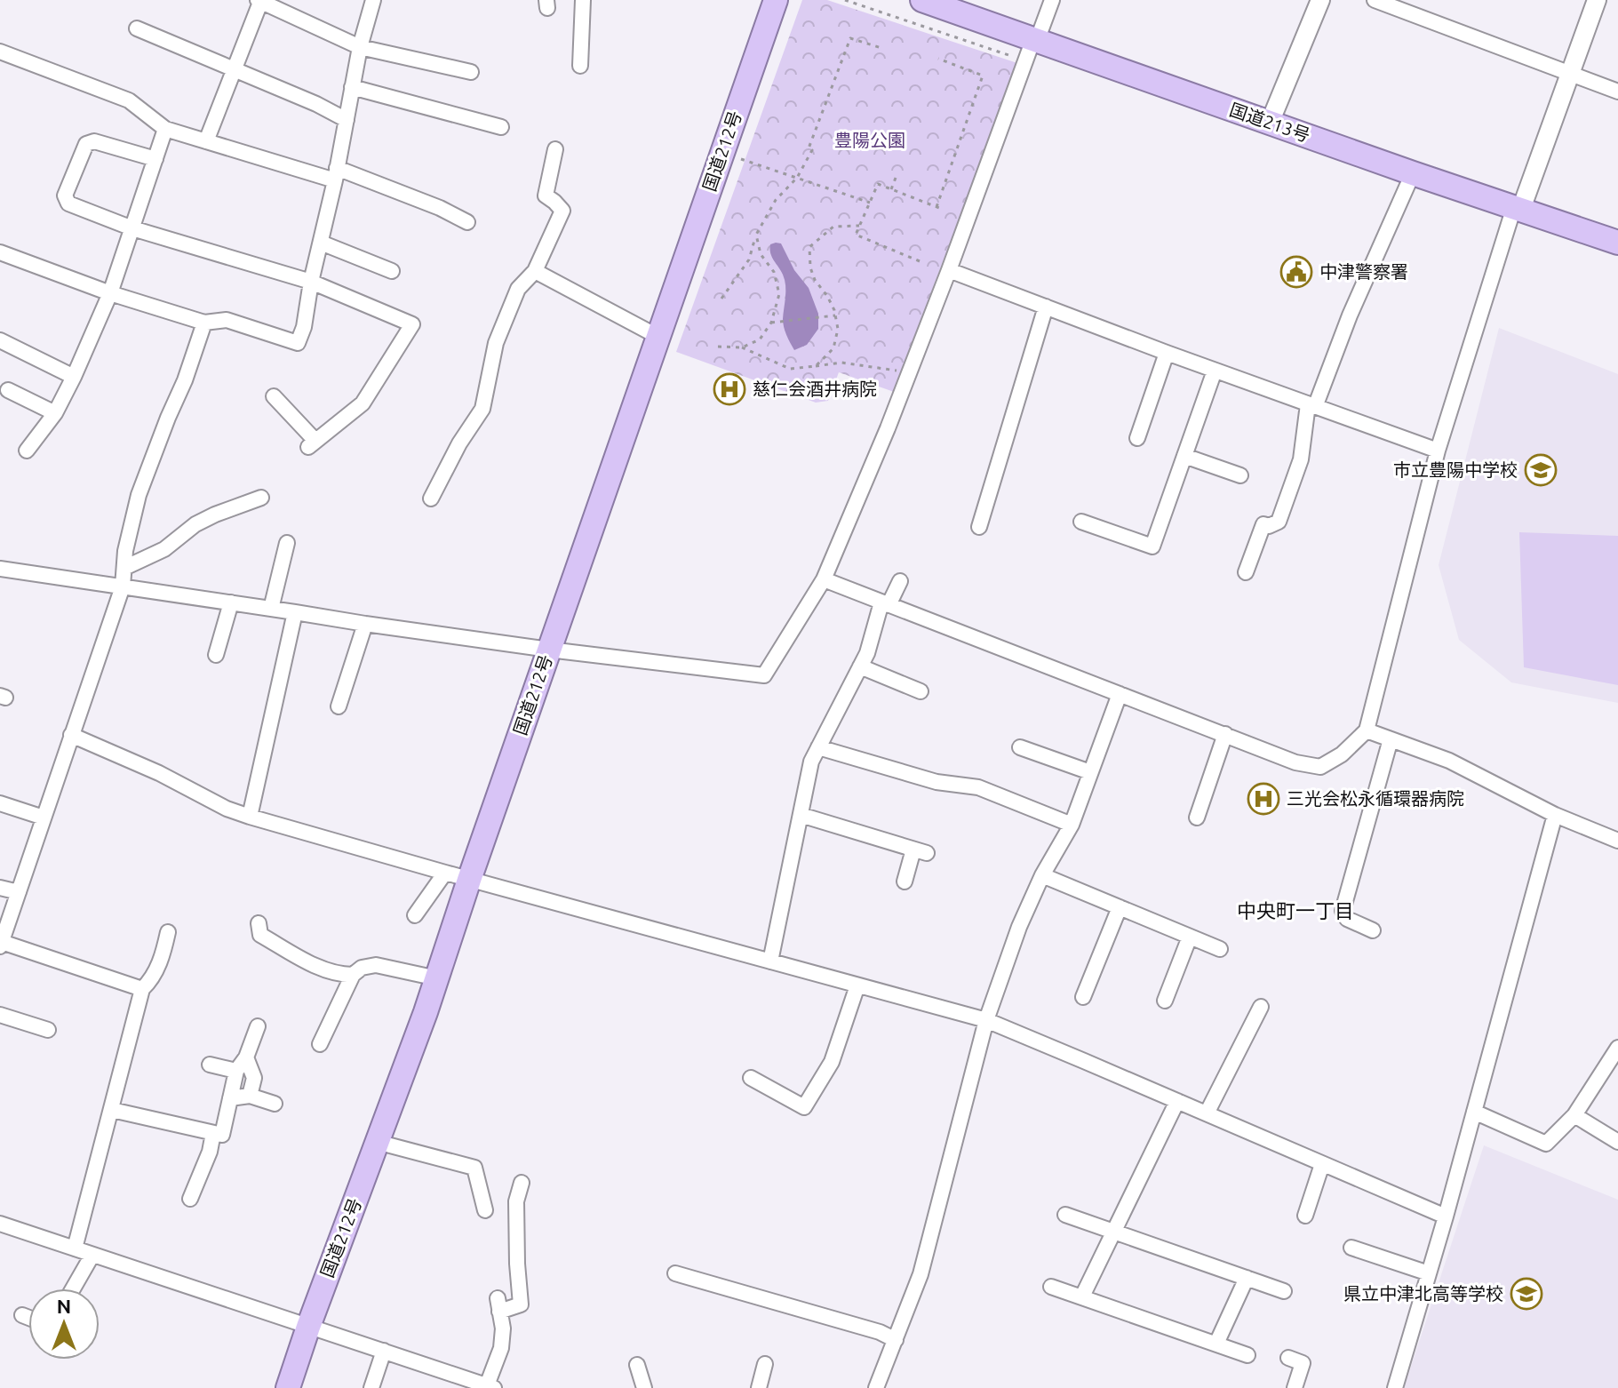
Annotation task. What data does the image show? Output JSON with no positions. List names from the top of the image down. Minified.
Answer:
{"streets":{"highway":["国道213号","国道212号"]},"districts":["中央町一丁目"],"parks":["豊陽公園"],"places":{"public building":["中津警察署"],"hospital":["慈仁会酒井病院","三光会松永循環器病院"],"school or university":["市立豊陽中学校","県立中津北高等学校"]},"north":"top"}
